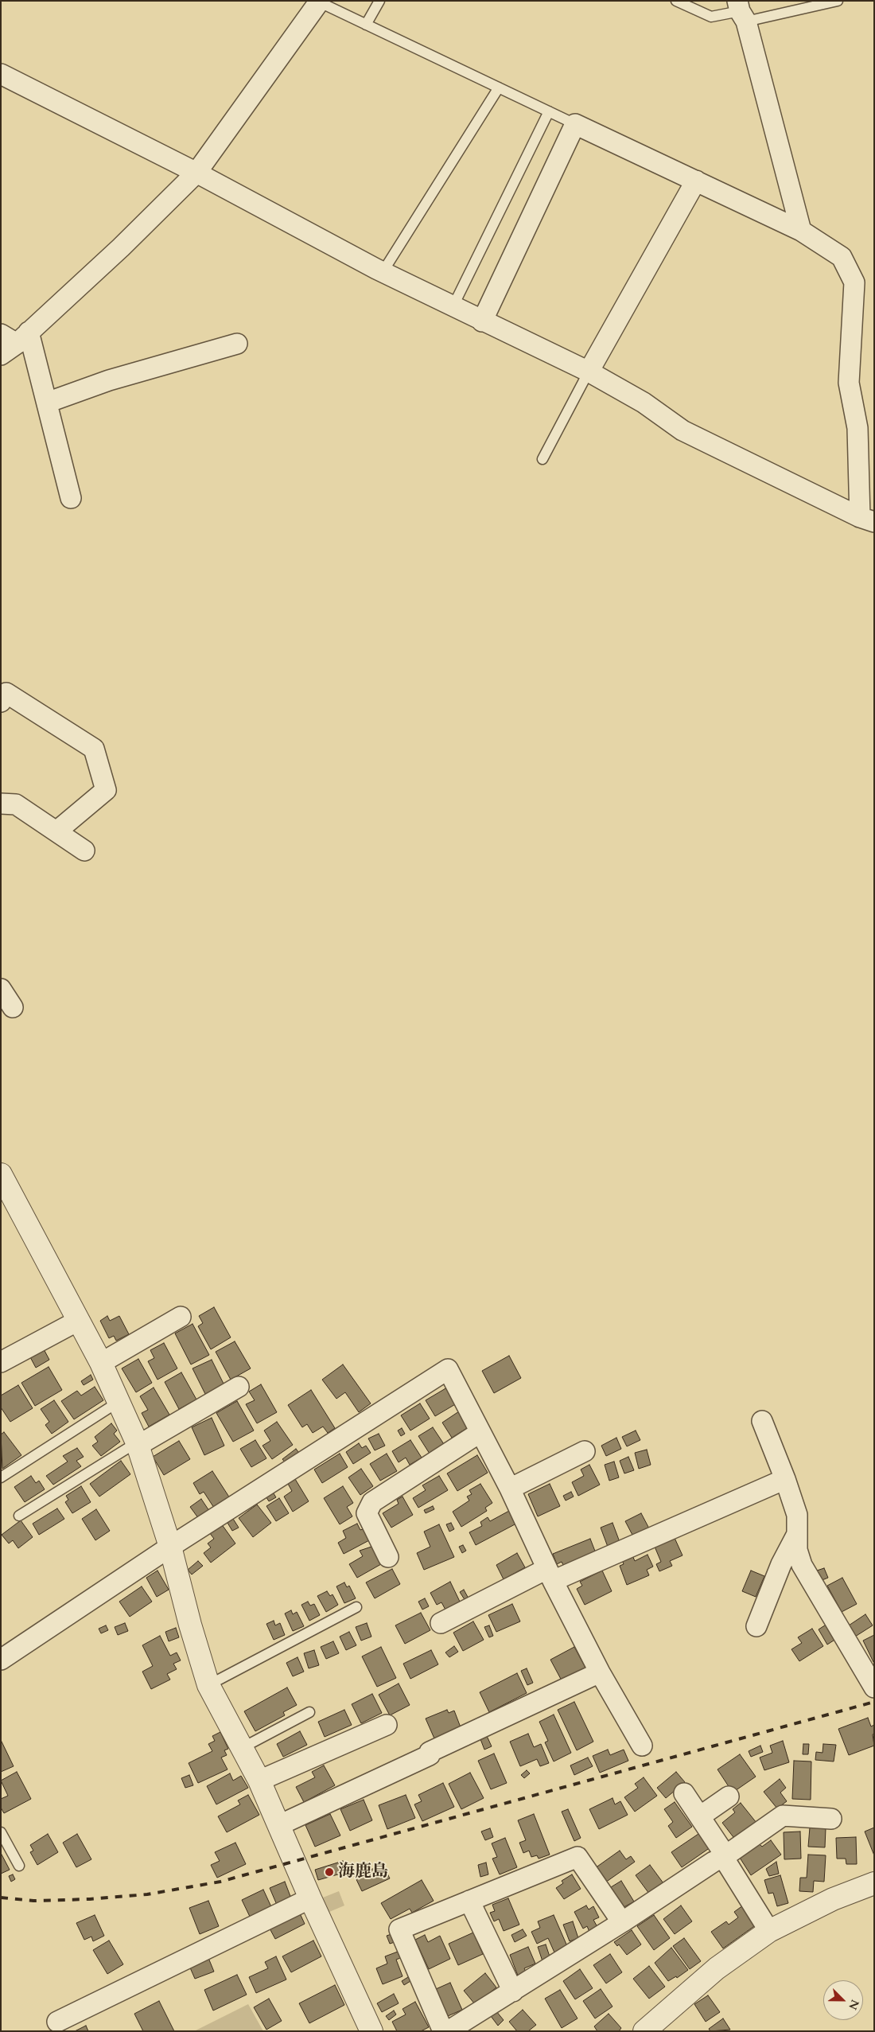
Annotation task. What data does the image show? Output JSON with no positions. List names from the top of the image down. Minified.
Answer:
{"places":["海鹿島"],"north":"bottom right"}
